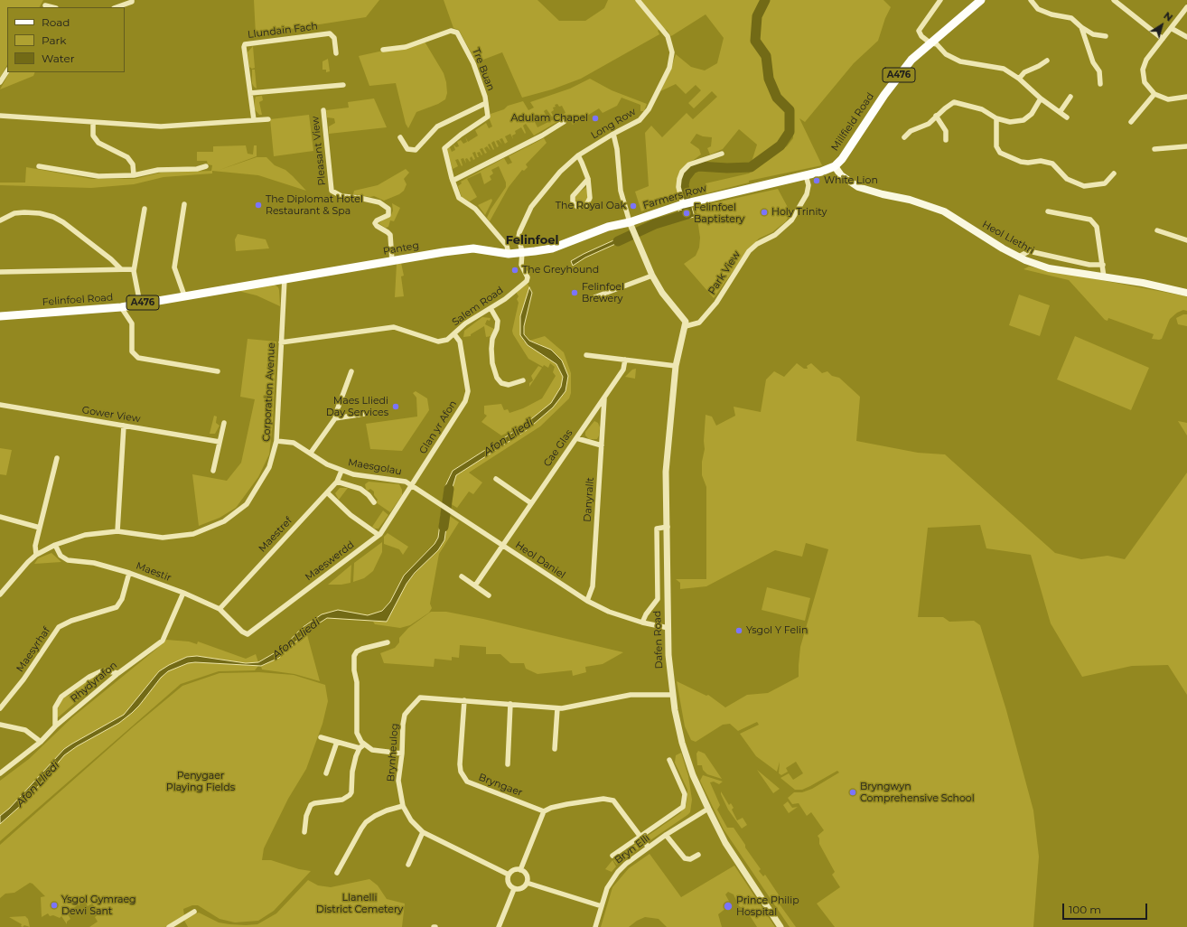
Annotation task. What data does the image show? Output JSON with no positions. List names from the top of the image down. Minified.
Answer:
{"streets":{"main road":["A476","Millfield Road","Farmers Row","Heol Llethri","Panteg","Felinfoel Road"],"street":["Llundain Fach","Tre Buan","Long Row","Pleasant View","Park View","Salem Road","Corporation Avenue","Gower View","Glan yr Afon","Cae Glas","Maesgolau","Danyrallt","Maestref","Heol Daniel","Maeswerdd","Maestir","Dafen Road","Maesyrhaf","Rhydyrafon","Brynheulog","Bryngaer","Bryn Elli"]},"crossings":[["Millfield Road","Farmers Row"],["Millfield Road","Heol Llethri"],["Long Row","Farmers Row"],["Long Row","Panteg"],["Long Row","Salem Road"],["Pleasant View","Panteg"],["Farmers Row","Heol Llethri"],["Farmers Row","Panteg"],["Farmers Row","Park View"],["Farmers Row","Salem Road"],["Panteg","Felinfoel Road"],["Panteg","Salem Road"],["Panteg","Corporation Avenue"],["Park View","Dafen Road"],["Felinfoel Road","Corporation Avenue"],["Salem Road","Corporation Avenue"],["Salem Road","Glan yr Afon"],["Corporation Avenue","Maesgolau"],["Corporation Avenue","Maestir"],["Glan yr Afon","Maesgolau"],["Glan yr Afon","Heol Daniel"],["Glan yr Afon","Maeswerdd"],["Cae Glas","Danyrallt"],["Cae Glas","Heol Daniel"],["Maesgolau","Maestref"],["Maesgolau","Heol Daniel"],["Maesgolau","Maeswerdd"],["Danyrallt","Heol Daniel"],["Maestref","Maestir"],["Heol Daniel","Maeswerdd"],["Heol Daniel","Dafen Road"],["Maeswerdd","Maestir"],["Maestir","Maesyrhaf"],["Maestir","Rhydyrafon"],["Dafen Road","Brynheulog"],["Dafen Road","Bryn Elli"],["Brynheulog","Bryngaer"]],"districts":["Felinfoel"],"water":["Afon Lliedi"],"parks":["Penygaer Playing Fields","Llanelli District Cemetery"],"places":["Adulam Chapel","White Lion","The Diplomat Hotel Restaurant & Spa","The Royal Oak","Holy Trinity","Felinfoel Baptistery","The Greyhound","Felinfoel Brewery","Maes Lliedi Day Services","Ysgol Y Felin","Bryngwyn Comprehensive School","Ysgol Gymraeg Dewi Sant","Prince Philip Hospital"],"legend":["Road","Park","Water"],"scale_bar":"100 m","north":"top right"}
